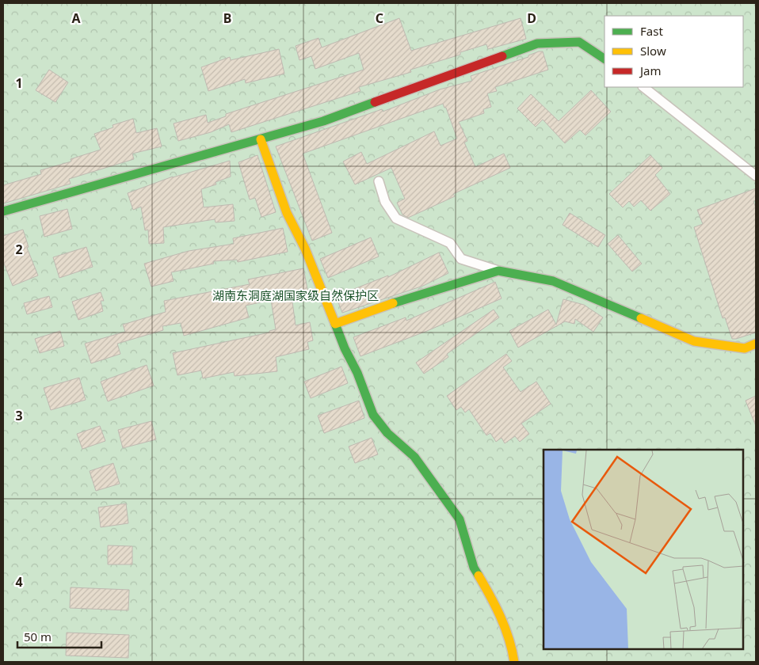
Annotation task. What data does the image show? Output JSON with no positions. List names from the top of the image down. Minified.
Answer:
{"parks":["湖南东洞庭湖国家级自然保护区"],"legend":["Fast","Slow","Jam"],"scale_bar":"50 m","grid":{"columns":["A","B","C","D"],"rows":["1","2","3","4"]}}
